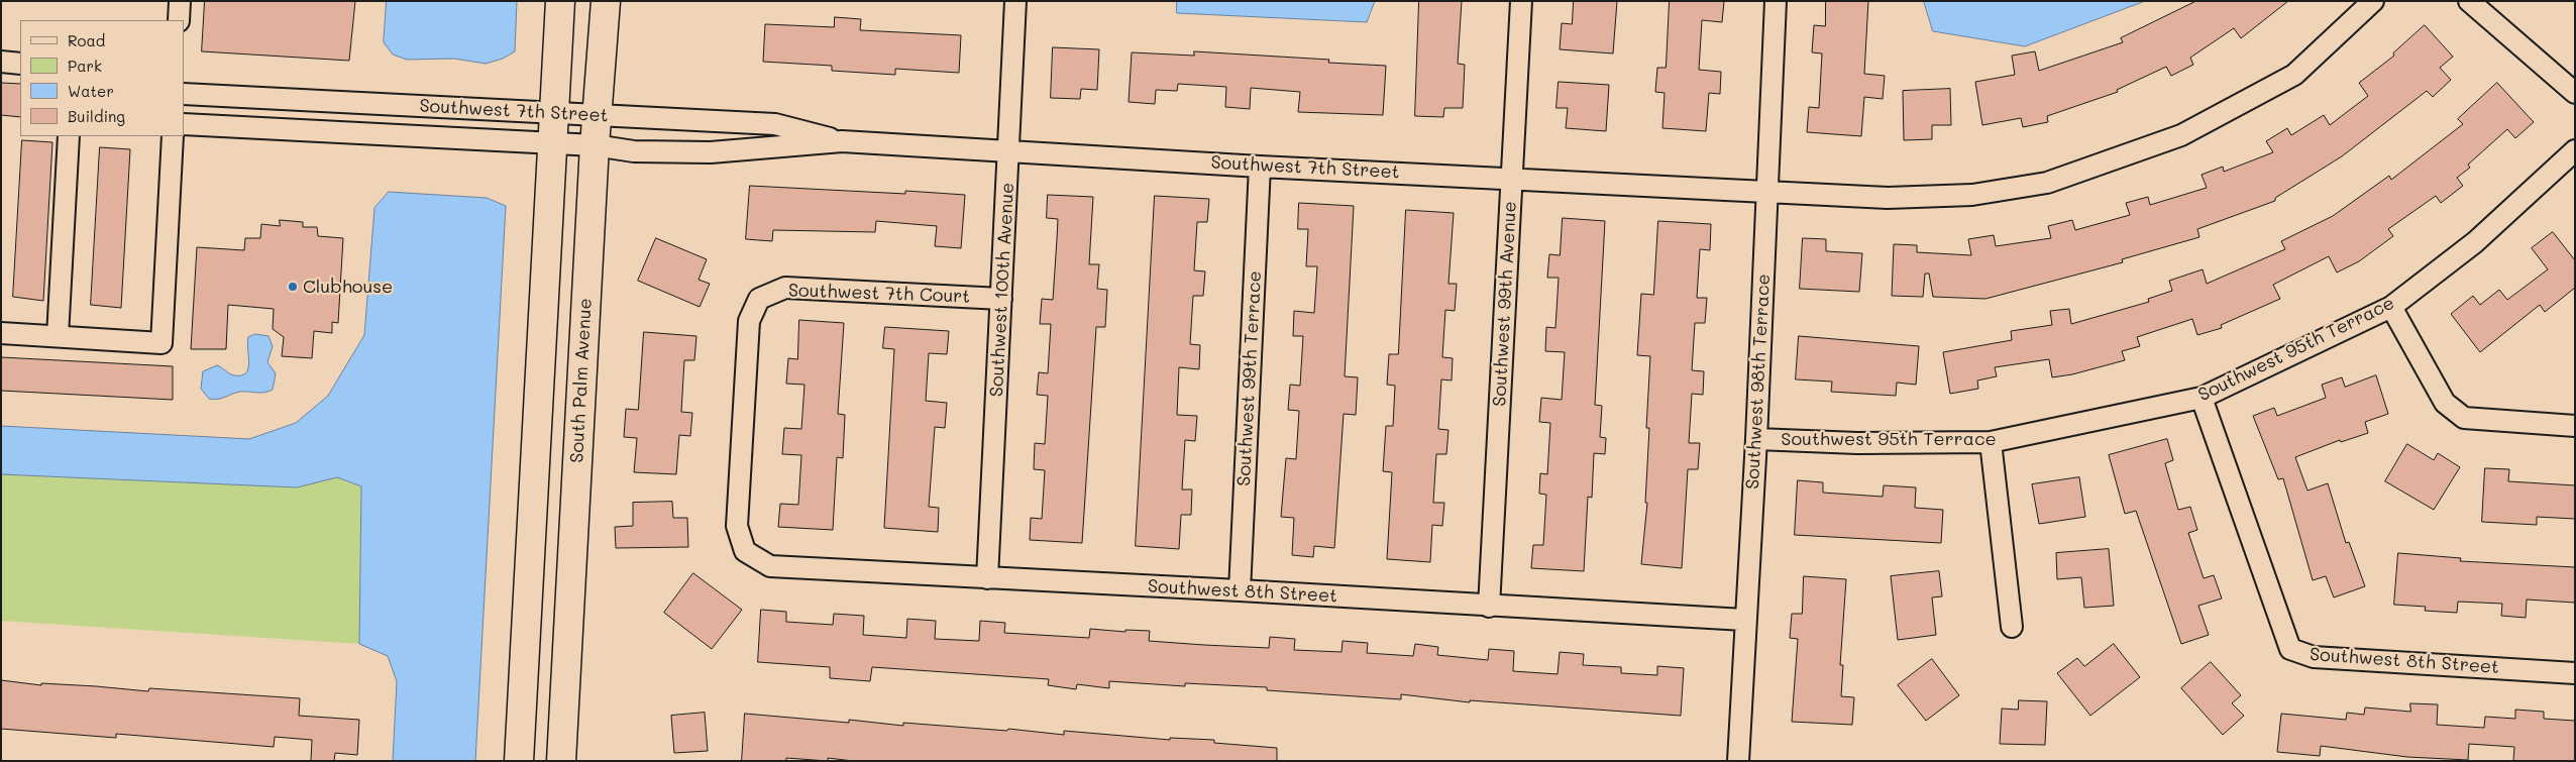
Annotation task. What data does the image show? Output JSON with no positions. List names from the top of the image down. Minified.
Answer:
{"streets":{"main road":["South Palm Avenue"],"street":["Southwest 7th Street","Southwest 100th Avenue","Southwest 7th Court","Southwest 99th Avenue","Southwest 95th Terrace","Southwest 99th Terrace","Southwest 98th Terrace","Southwest 8th Street"]},"crossings":[["Southwest 7th Street","Southwest 100th Avenue"],["Southwest 7th Street","Southwest 99th Avenue"],["Southwest 7th Street","Southwest 99th Terrace"],["Southwest 7th Street","South Palm Avenue"],["Southwest 7th Street","Southwest 98th Terrace"],["Southwest 100th Avenue","Southwest 7th Court"],["Southwest 100th Avenue","Southwest 8th Street"],["Southwest 7th Court","Southwest 8th Street"],["Southwest 99th Avenue","Southwest 8th Street"],["Southwest 95th Terrace","Southwest 98th Terrace"],["Southwest 95th Terrace","Southwest 8th Street"],["Southwest 99th Terrace","Southwest 8th Street"],["Southwest 98th Terrace","Southwest 8th Street"]],"places":["Clubhouse"],"legend":["Road","Park","Water","Building"]}
